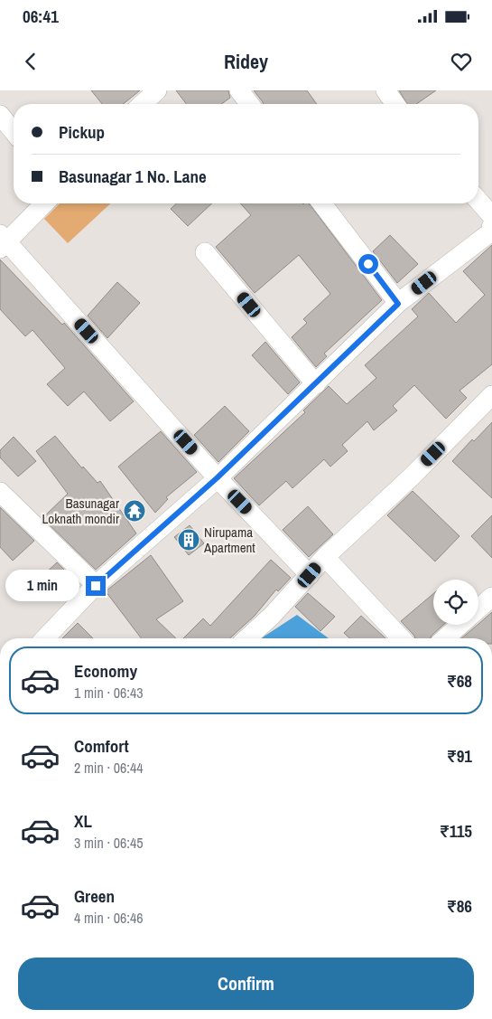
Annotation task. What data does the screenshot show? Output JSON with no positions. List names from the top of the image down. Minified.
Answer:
{"places":{"temple":["Basunagar Loknath mondir"],"building":["Nirupama Apartment"]},"page":{"status":"06:41","header":"Ridey","banner":["Pickup","Basunagar 1 No. Lane"],"bubble":"1 min","list":[{"name":"Economy","note":"1 min · 06:43","value":"₹68"},{"name":"Comfort","note":"2 min · 06:44","value":"₹91"},{"name":"XL","note":"3 min · 06:45","value":"₹115"},{"name":"Green","note":"4 min · 06:46","value":"₹86"}],"buttons":"Confirm"}}
